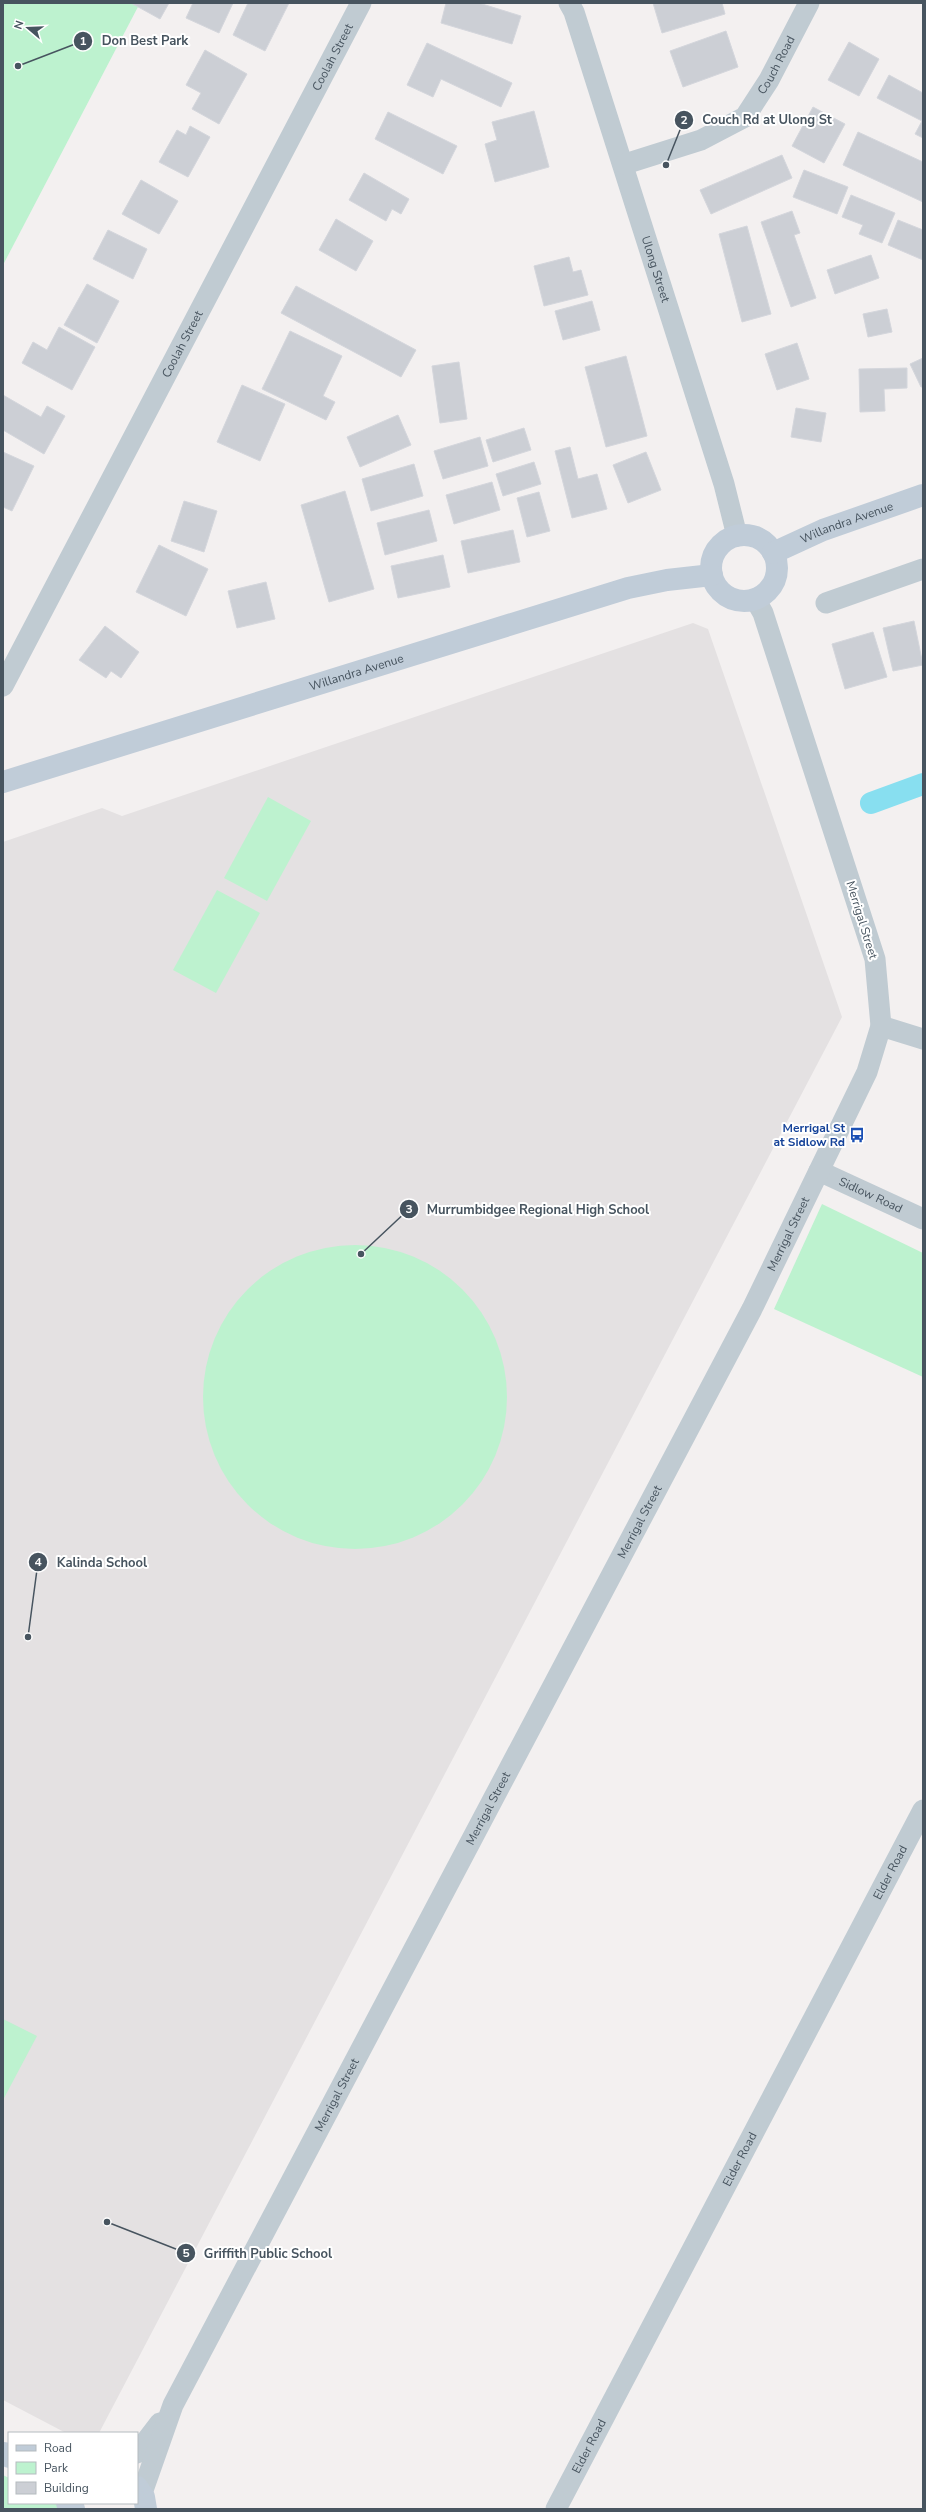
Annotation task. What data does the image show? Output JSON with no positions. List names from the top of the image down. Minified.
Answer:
{"streets":{"street":["Coolah Street","Couch Road","Ulong Street","Willandra Avenue","Merrigal Street","Sidlow Road","Elder Road"]},"crossings":[["Couch Road","Ulong Street"],["Ulong Street","Willandra Avenue"],["Ulong Street","Merrigal Street"],["Willandra Avenue","Merrigal Street"],["Merrigal Street","Sidlow Road"]],"places":{"other":["Don Best Park","Couch Rd at Ulong St","Murrumbidgee Regional High School","Kalinda School","Griffith Public School"],"bus stop":["Merrigal St at Sidlow Rd"]},"legend":["Road","Park","Building"],"north":"left"}
